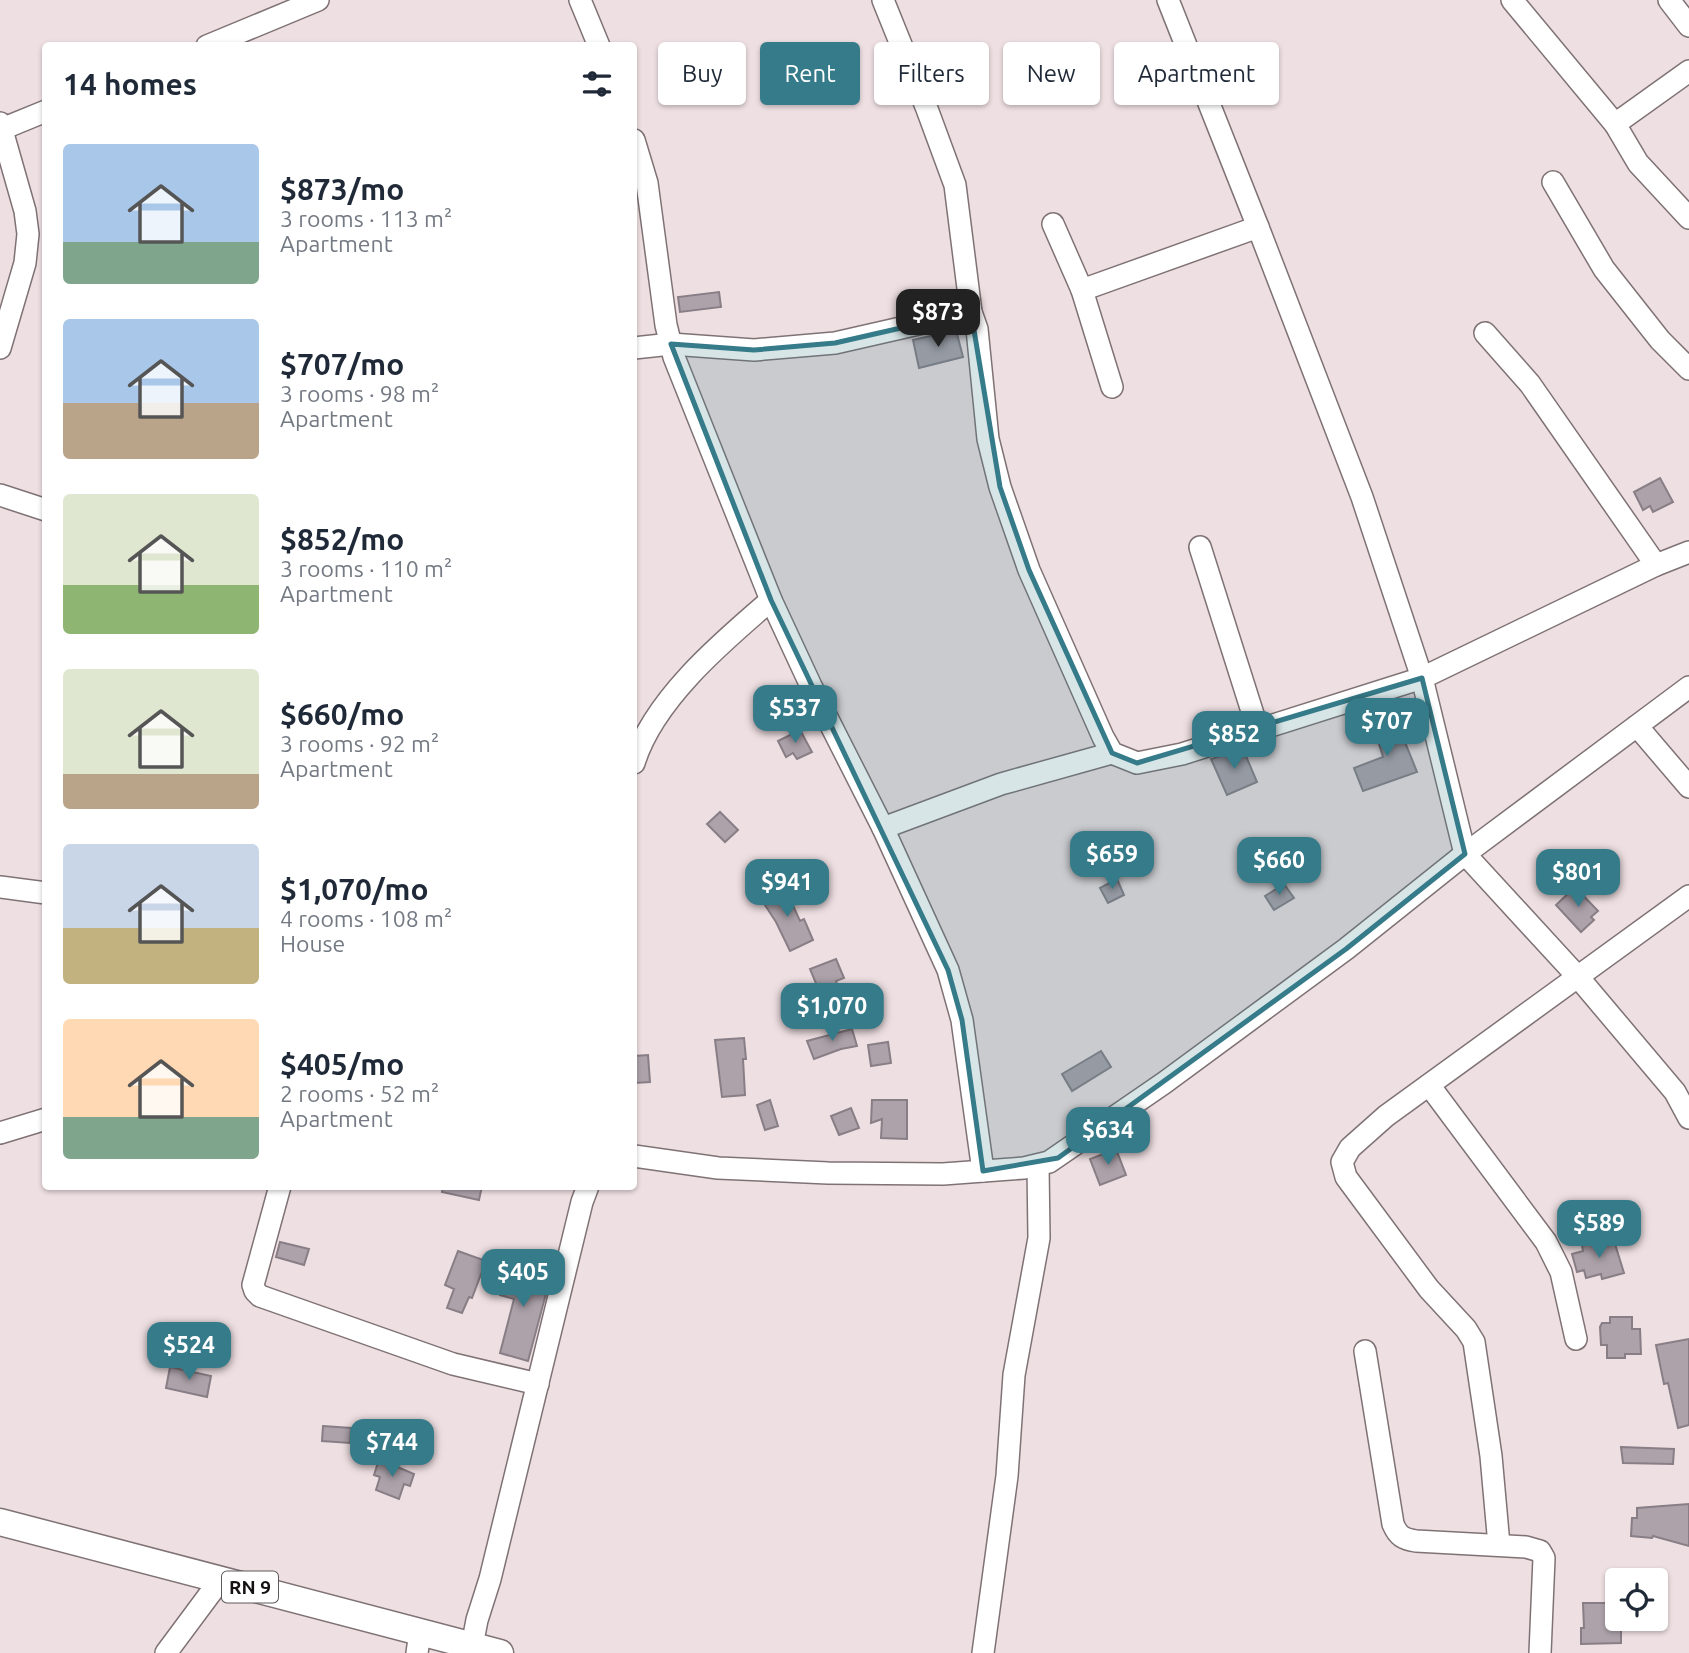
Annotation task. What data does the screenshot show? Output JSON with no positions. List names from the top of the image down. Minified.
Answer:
{"streets":{"main road":["RN 9"]},"page":{"chip":["Buy","Rent","Filters","New","Apartment"],"heading":"14 homes","list":[{"name":"$873/mo","note":"3 rooms · 113 m² · Apartment"},{"name":"$707/mo","note":"3 rooms · 98 m² · Apartment"},{"name":"$852/mo","note":"3 rooms · 110 m² · Apartment"},{"name":"$660/mo","note":"3 rooms · 92 m² · Apartment"},{"name":"$1,070/mo","note":"4 rooms · 108 m² · House"},{"name":"$405/mo","note":"2 rooms · 52 m² · Apartment"}],"price":["$873","$537","$707","$852","$659","$660","$801","$941","$1,070","$634","$589","$405","$524","$744"]}}
